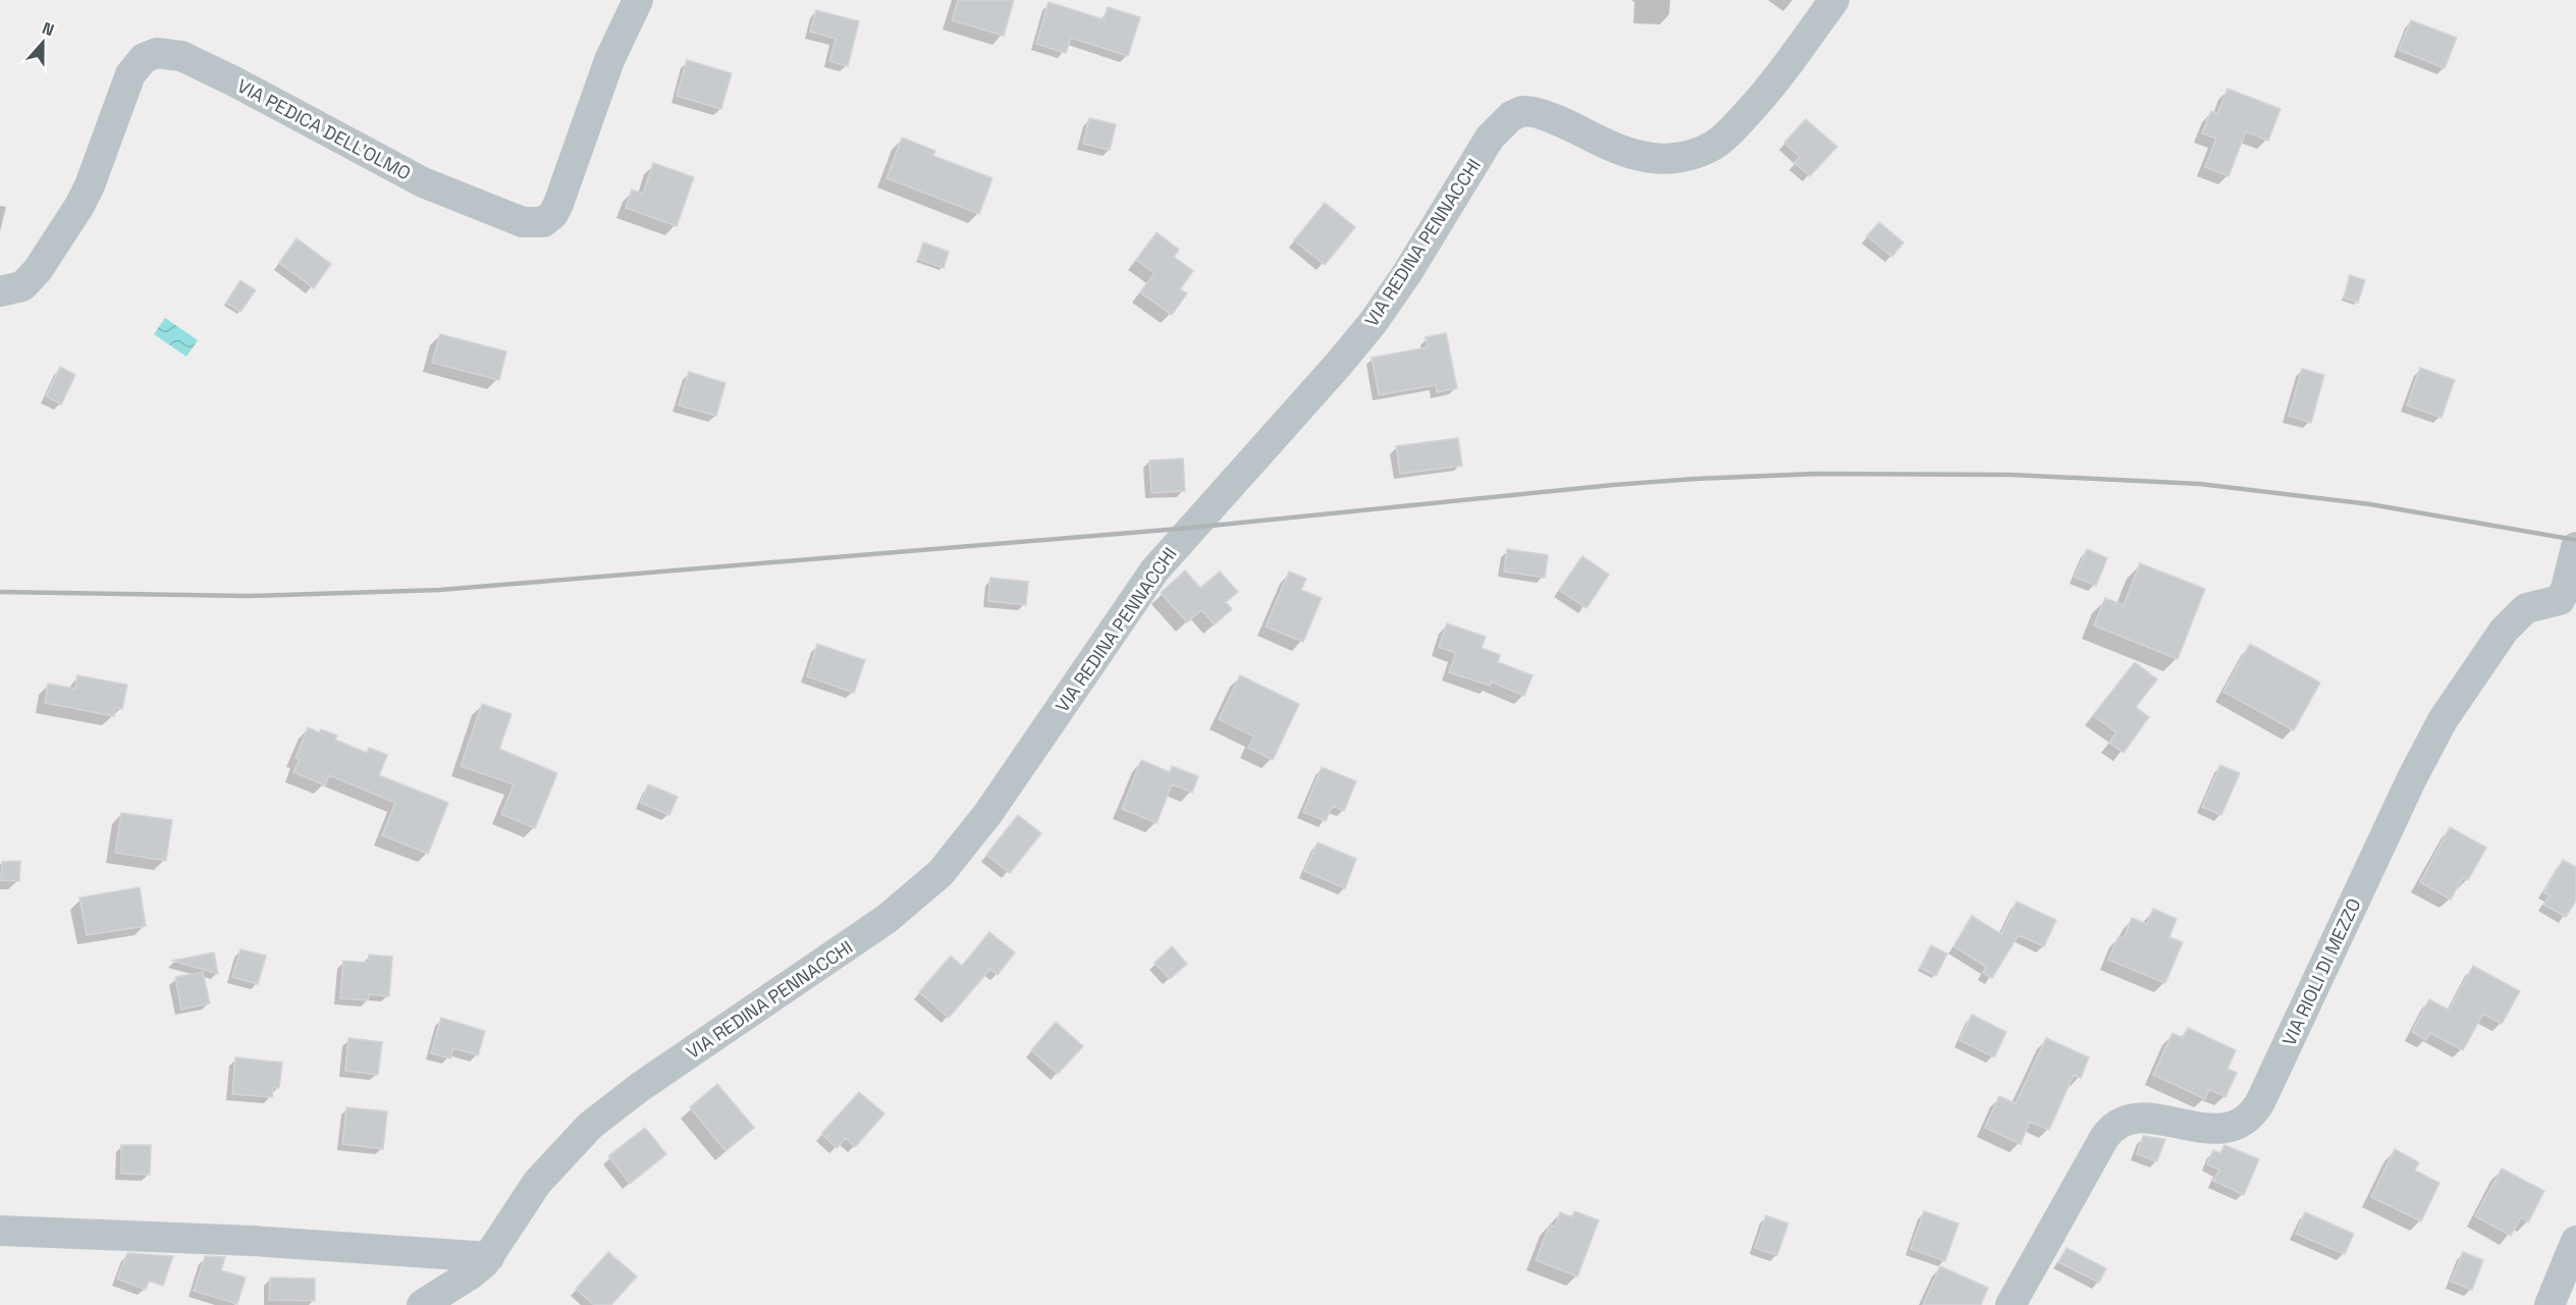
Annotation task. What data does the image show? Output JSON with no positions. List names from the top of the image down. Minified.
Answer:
{"streets":{"street":["VIA PEDICA DELL'OLMO","VIA REDINA PENNACCHI","VIA RIOLI DI MEZZO"]},"north":"top"}
